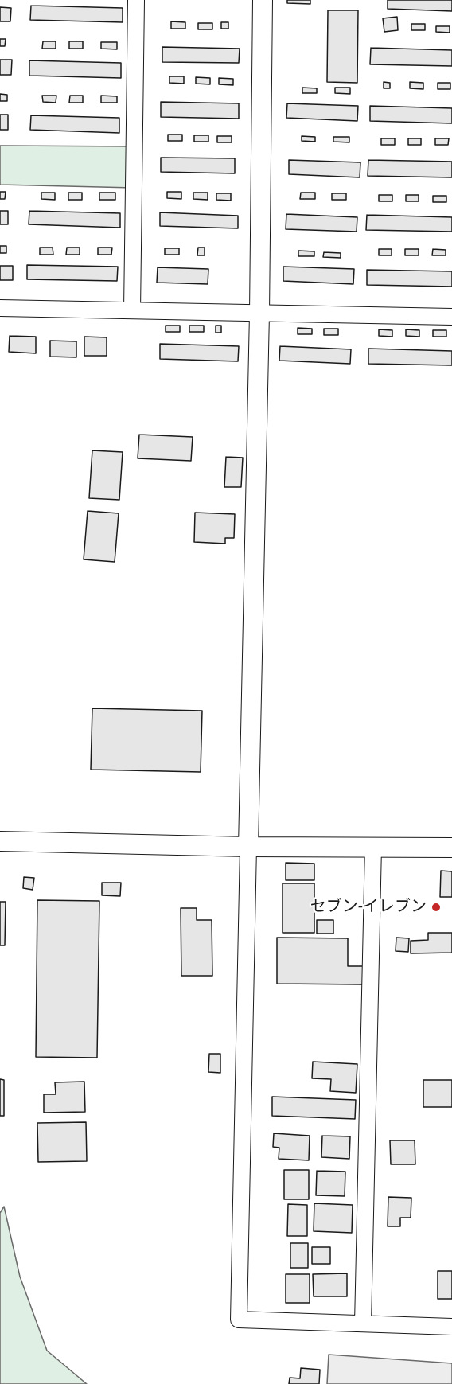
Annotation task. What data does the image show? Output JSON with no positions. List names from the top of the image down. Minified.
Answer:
{"places":["セブン-イレブン"]}
